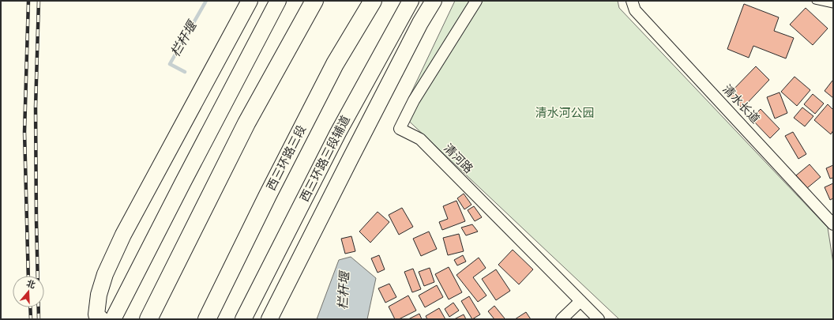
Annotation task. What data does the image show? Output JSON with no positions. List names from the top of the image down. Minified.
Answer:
{"streets":{"highway":["西三环路三段"],"main road":["西三环路三段辅道"],"street":["清水长道","清河路"]},"water":["栏杆堰"],"parks":["清水河公园"],"north":"top"}
